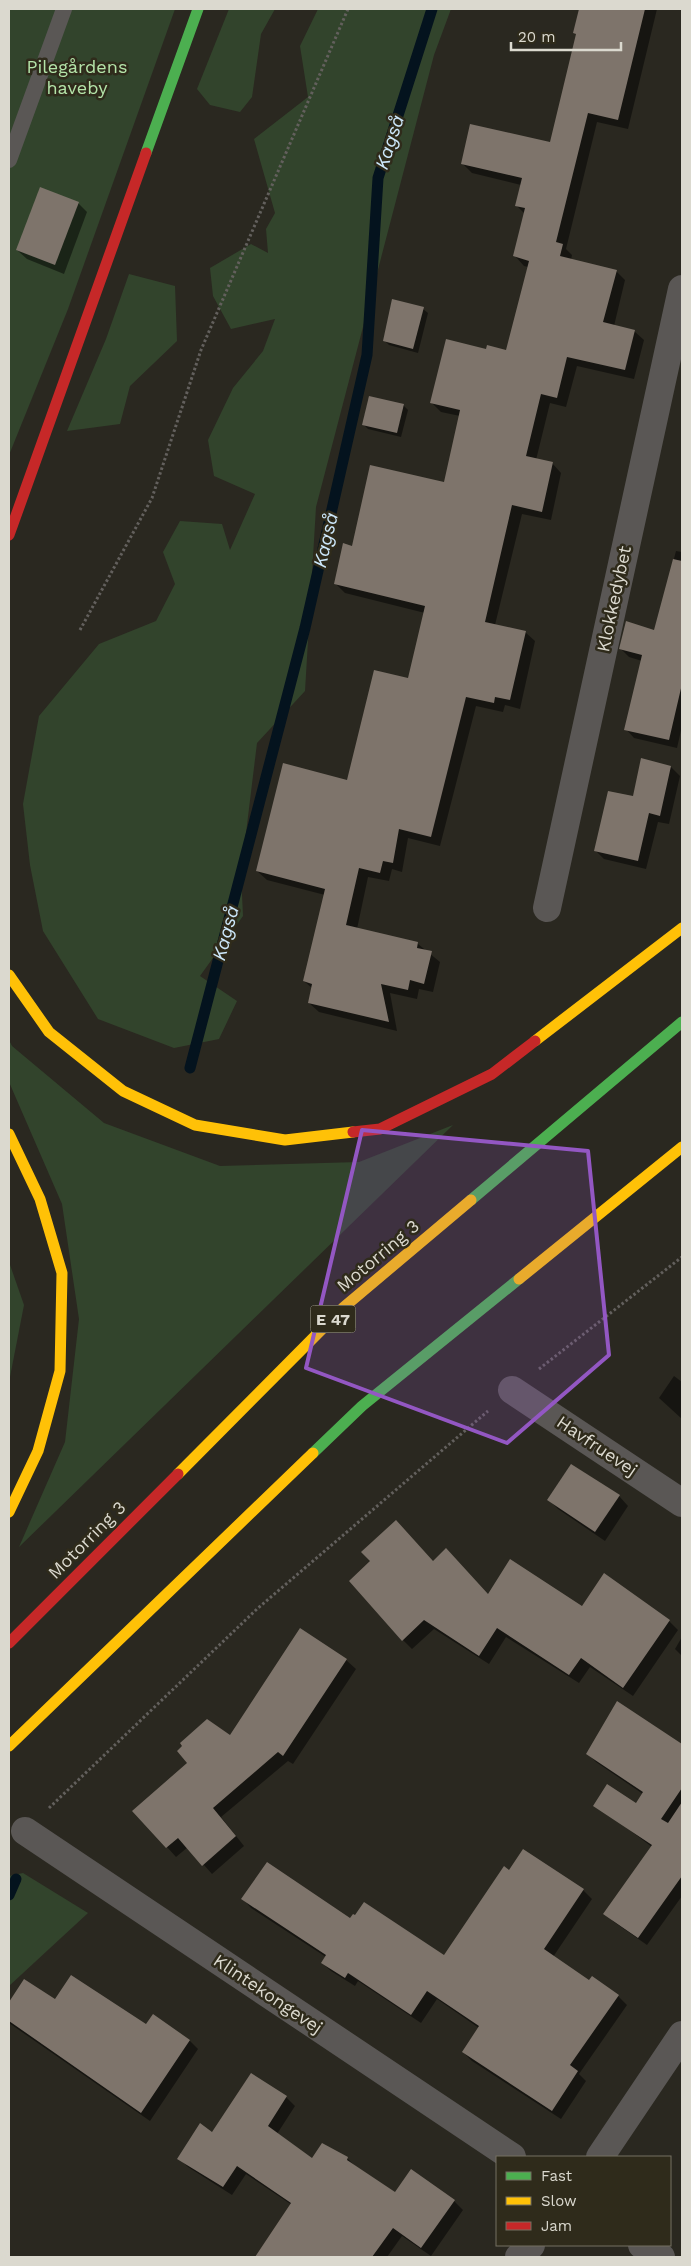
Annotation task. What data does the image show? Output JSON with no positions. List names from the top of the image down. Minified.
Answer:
{"streets":{"highway":["Motorring 3","E 47"],"street":["Klokkedybet","Havfruevej","Klintekongevej"]},"water":["Kagså"],"parks":["Pilegårdens haveby"],"legend":["Fast","Slow","Jam"],"scale_bar":"20 m"}
